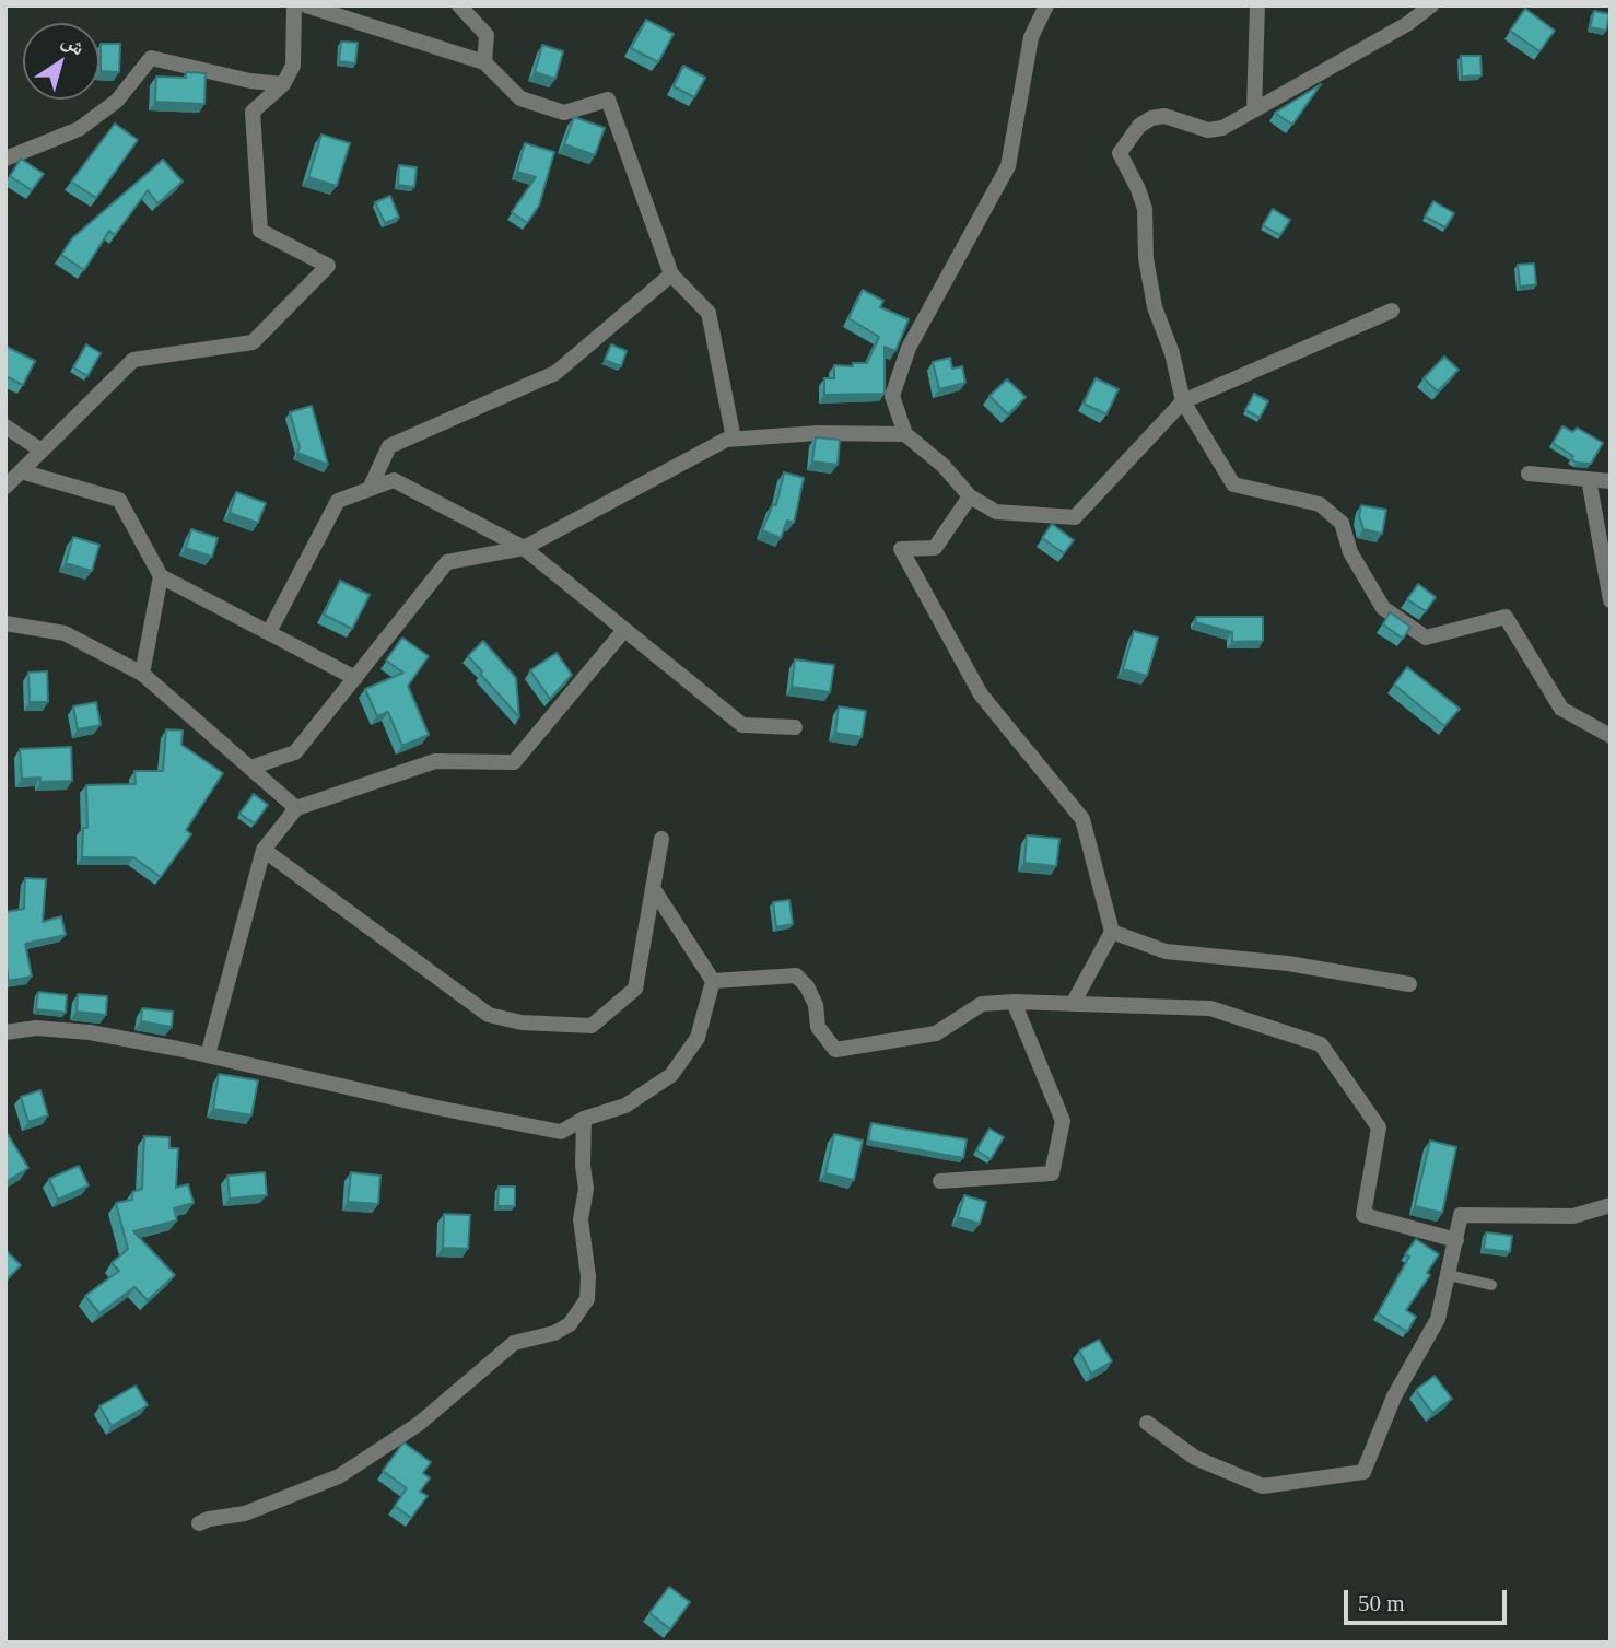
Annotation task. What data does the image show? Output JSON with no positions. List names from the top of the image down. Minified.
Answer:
{"scale_bar":"50 m","north":"top right"}
